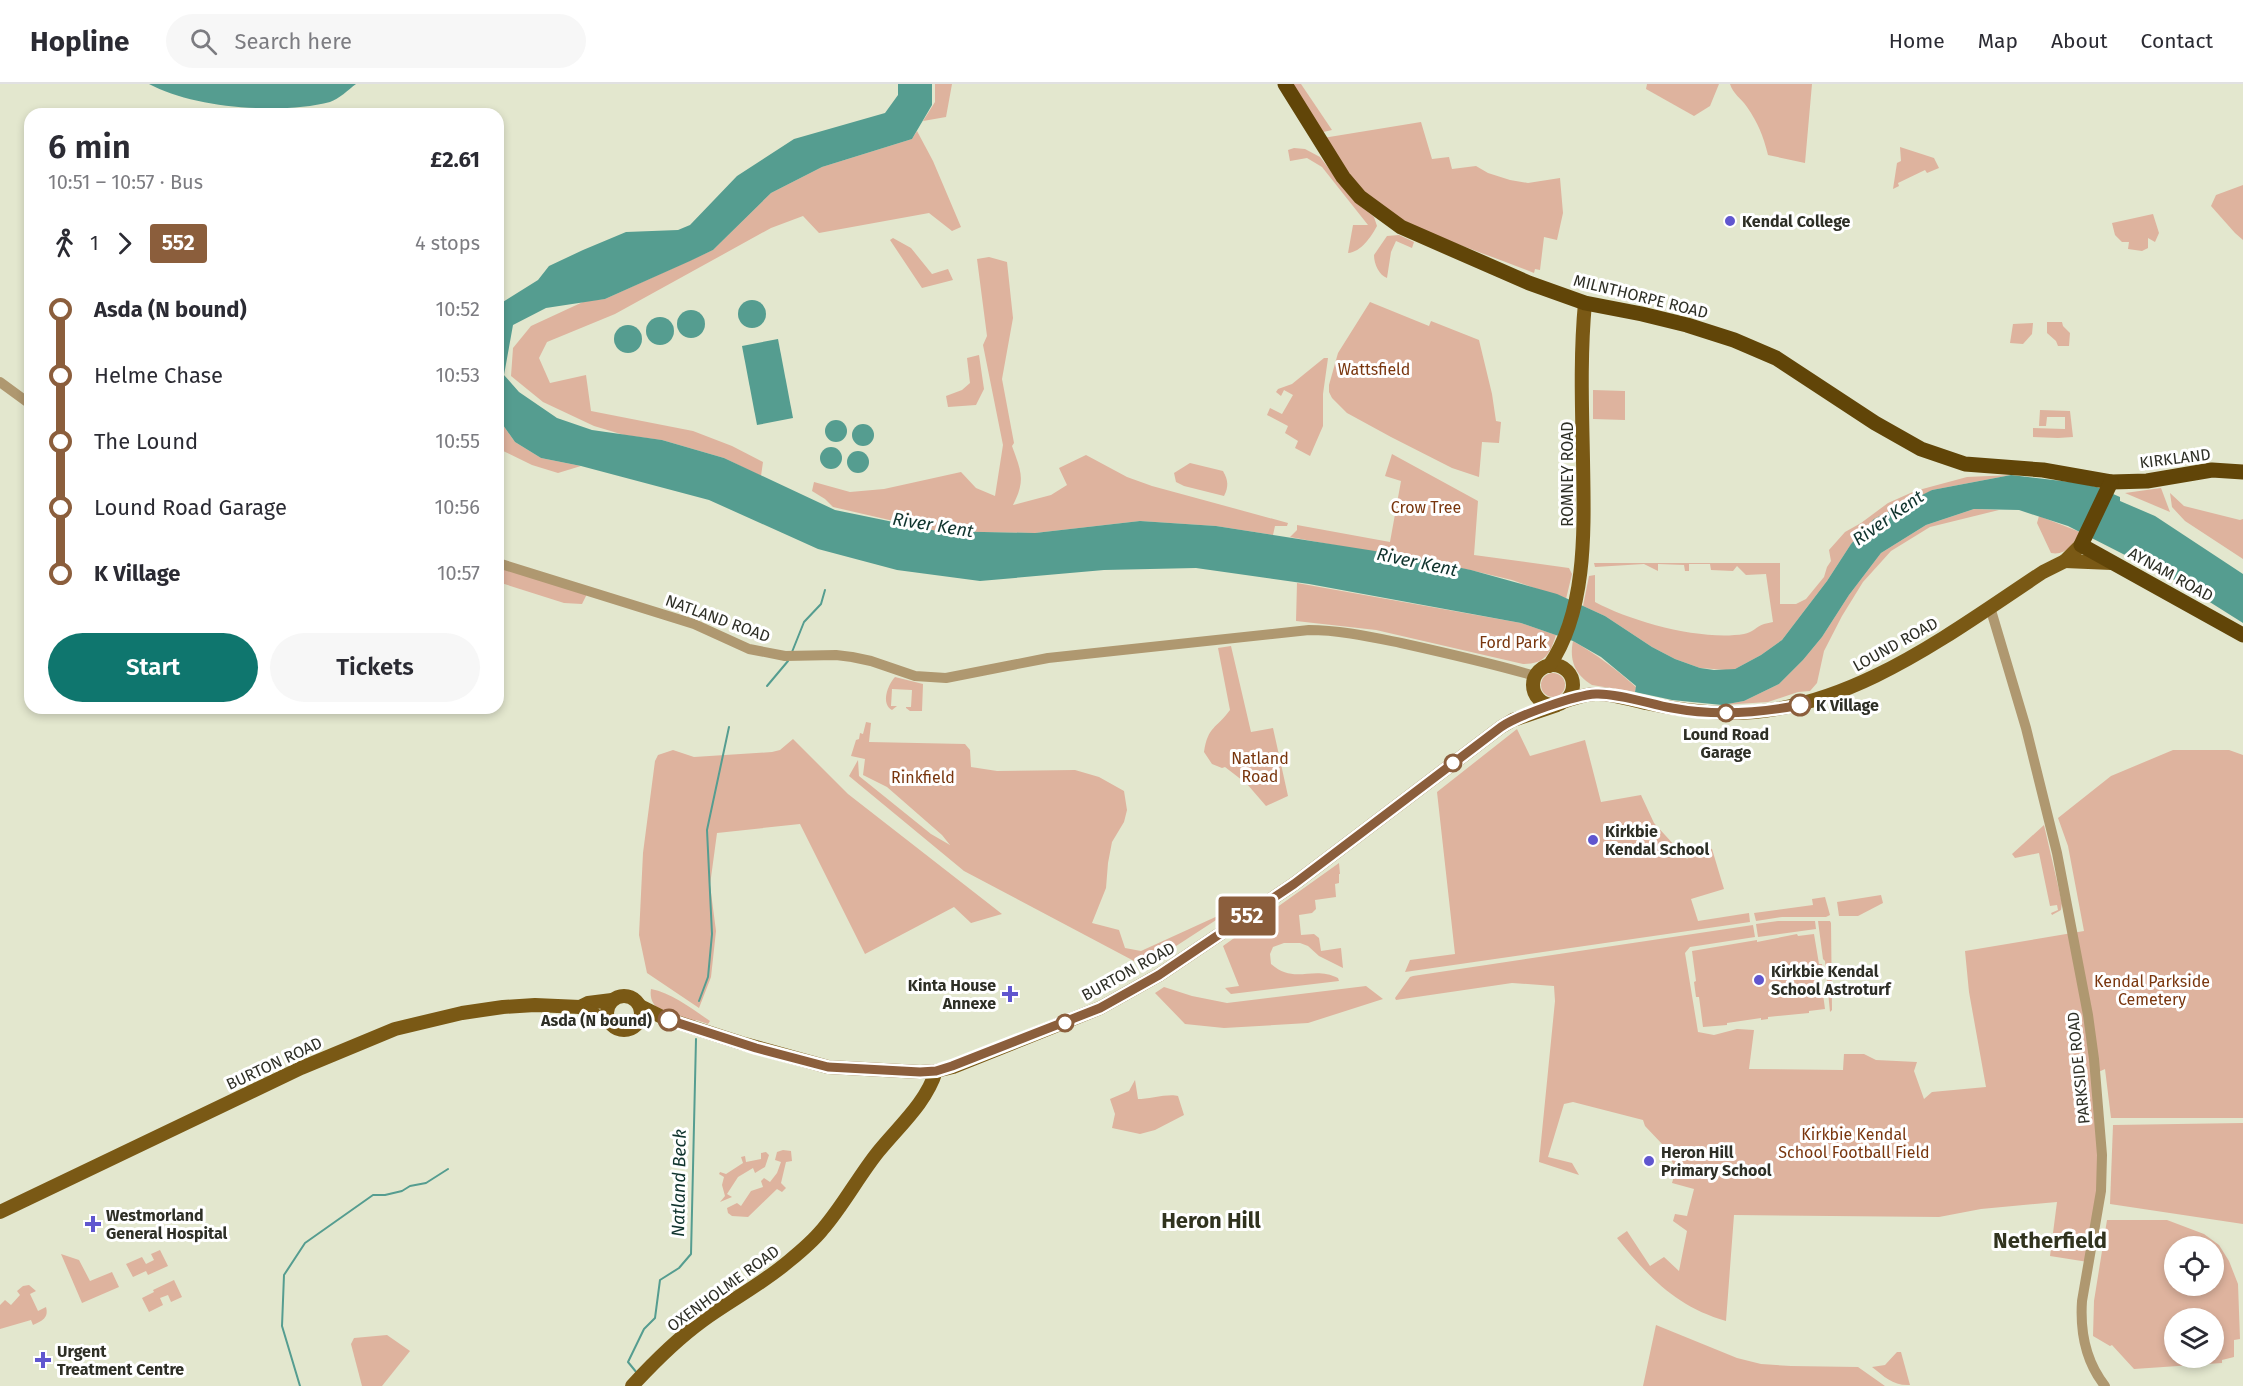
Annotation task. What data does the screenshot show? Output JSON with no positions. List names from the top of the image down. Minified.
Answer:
{"streets":{"highway":["MILNTHORPE ROAD","KIRKLAND","AYNAM ROAD"],"main road":["ROMNEY ROAD","LOUND ROAD","BURTON ROAD","OXENHOLME ROAD"],"street":["NATLAND ROAD","PARKSIDE ROAD"]},"crossings":[["MILNTHORPE ROAD","KIRKLAND"],["MILNTHORPE ROAD","ROMNEY ROAD"],["ROMNEY ROAD","LOUND ROAD"],["AYNAM ROAD","LOUND ROAD"],["LOUND ROAD","BURTON ROAD"],["LOUND ROAD","PARKSIDE ROAD"],["BURTON ROAD","OXENHOLME ROAD"]],"districts":["Heron Hill","Netherfield"],"water":["River Kent","Natland Beck"],"parks":["Wattsfield","Crow Tree","Ford Park","Natland Road","Rinkfield","Kendal Parkside Cemetery","Kirkbie Kendal School Football Field"],"places":{"other":["Kendal College","K Village","Lound Road Garage","Kirkbie Kendal School","Kirkbie Kendal School Astroturf","Asda (N bound)","Heron Hill Primary School"],"health":["Kinta House Annexe","Westmorland General Hospital","Urgent Treatment Centre"]},"lines":["bus line 552"],"page":{"header":"Hopline","search":"Search here","nav":["Home","Map","About","Contact"],"on_map":"552","heading":["6 min","10:51 – 10:57 · Bus","£2.61"],"legs":["1","552","4 stops"],"list":[{"name":"Asda (N bound)","value":"10:52"},{"name":"Helme Chase","value":"10:53"},{"name":"The Lound","value":"10:55"},{"name":"Lound Road Garage","value":"10:56"},{"name":"K Village","value":"10:57"}],"buttons":["Start","Tickets"]}}
